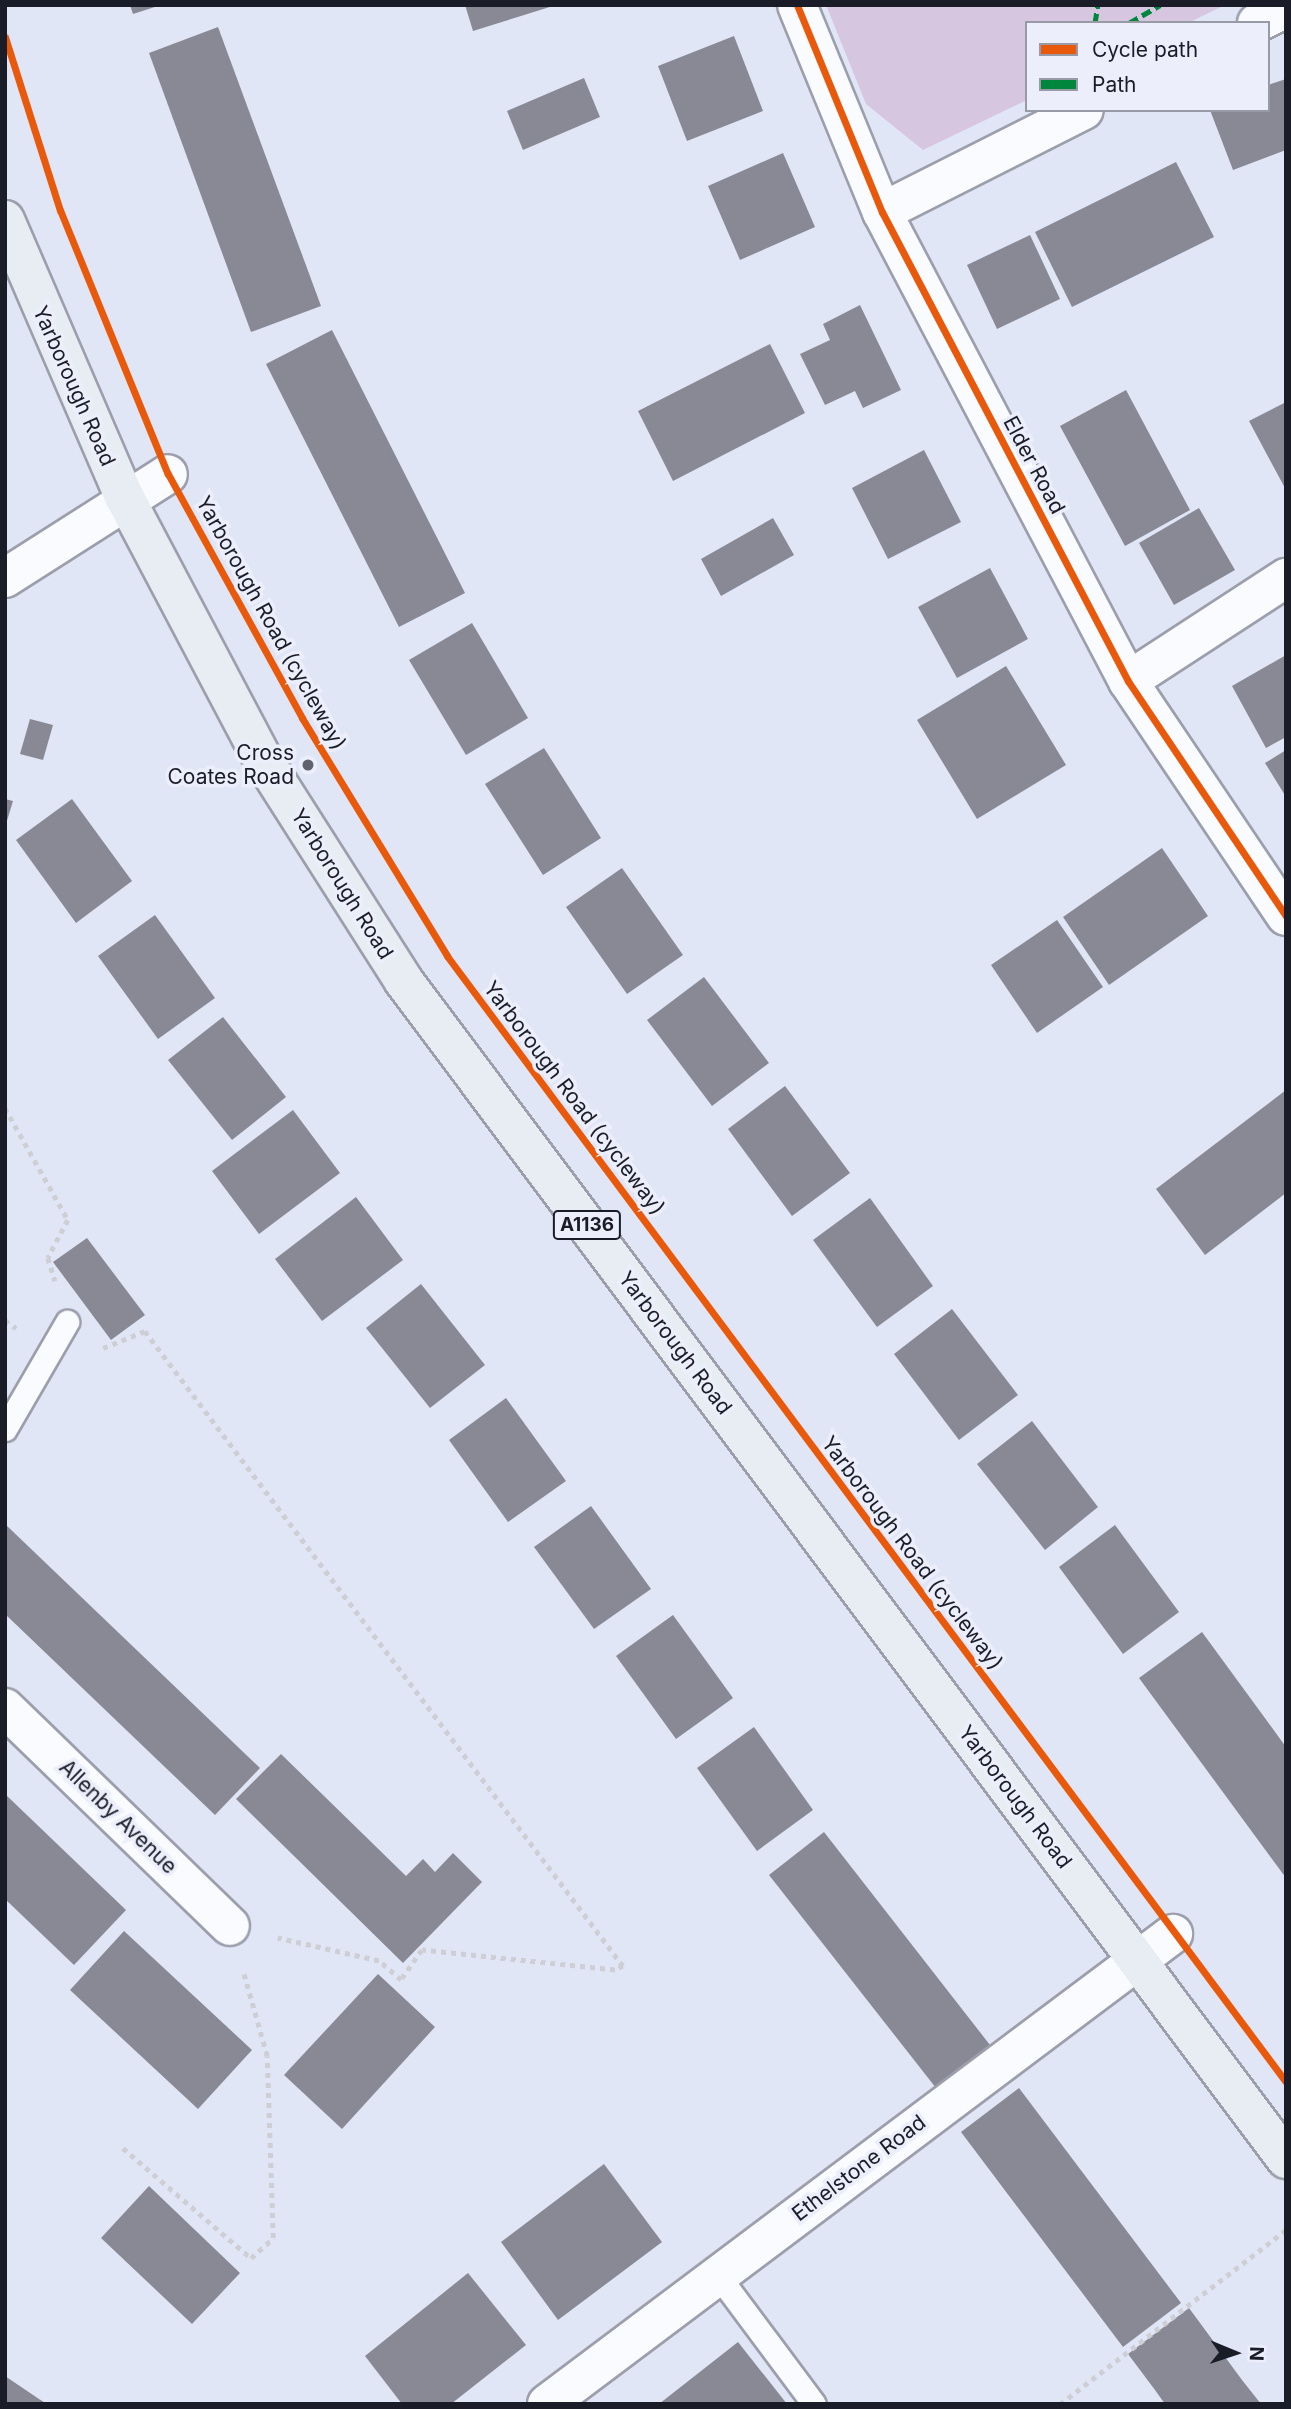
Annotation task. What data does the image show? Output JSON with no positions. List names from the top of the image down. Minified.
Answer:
{"streets":{"main road":["Yarborough Road","A1136"],"street":["Elder Road","Allenby Avenue","Ethelstone Road"],"cycle path":["Yarborough Road (cycleway)"]},"crossings":[["Yarborough Road","Ethelstone Road"]],"places":["Cross Coates Road"],"legend":["Cycle path","Path"],"north":"right"}
